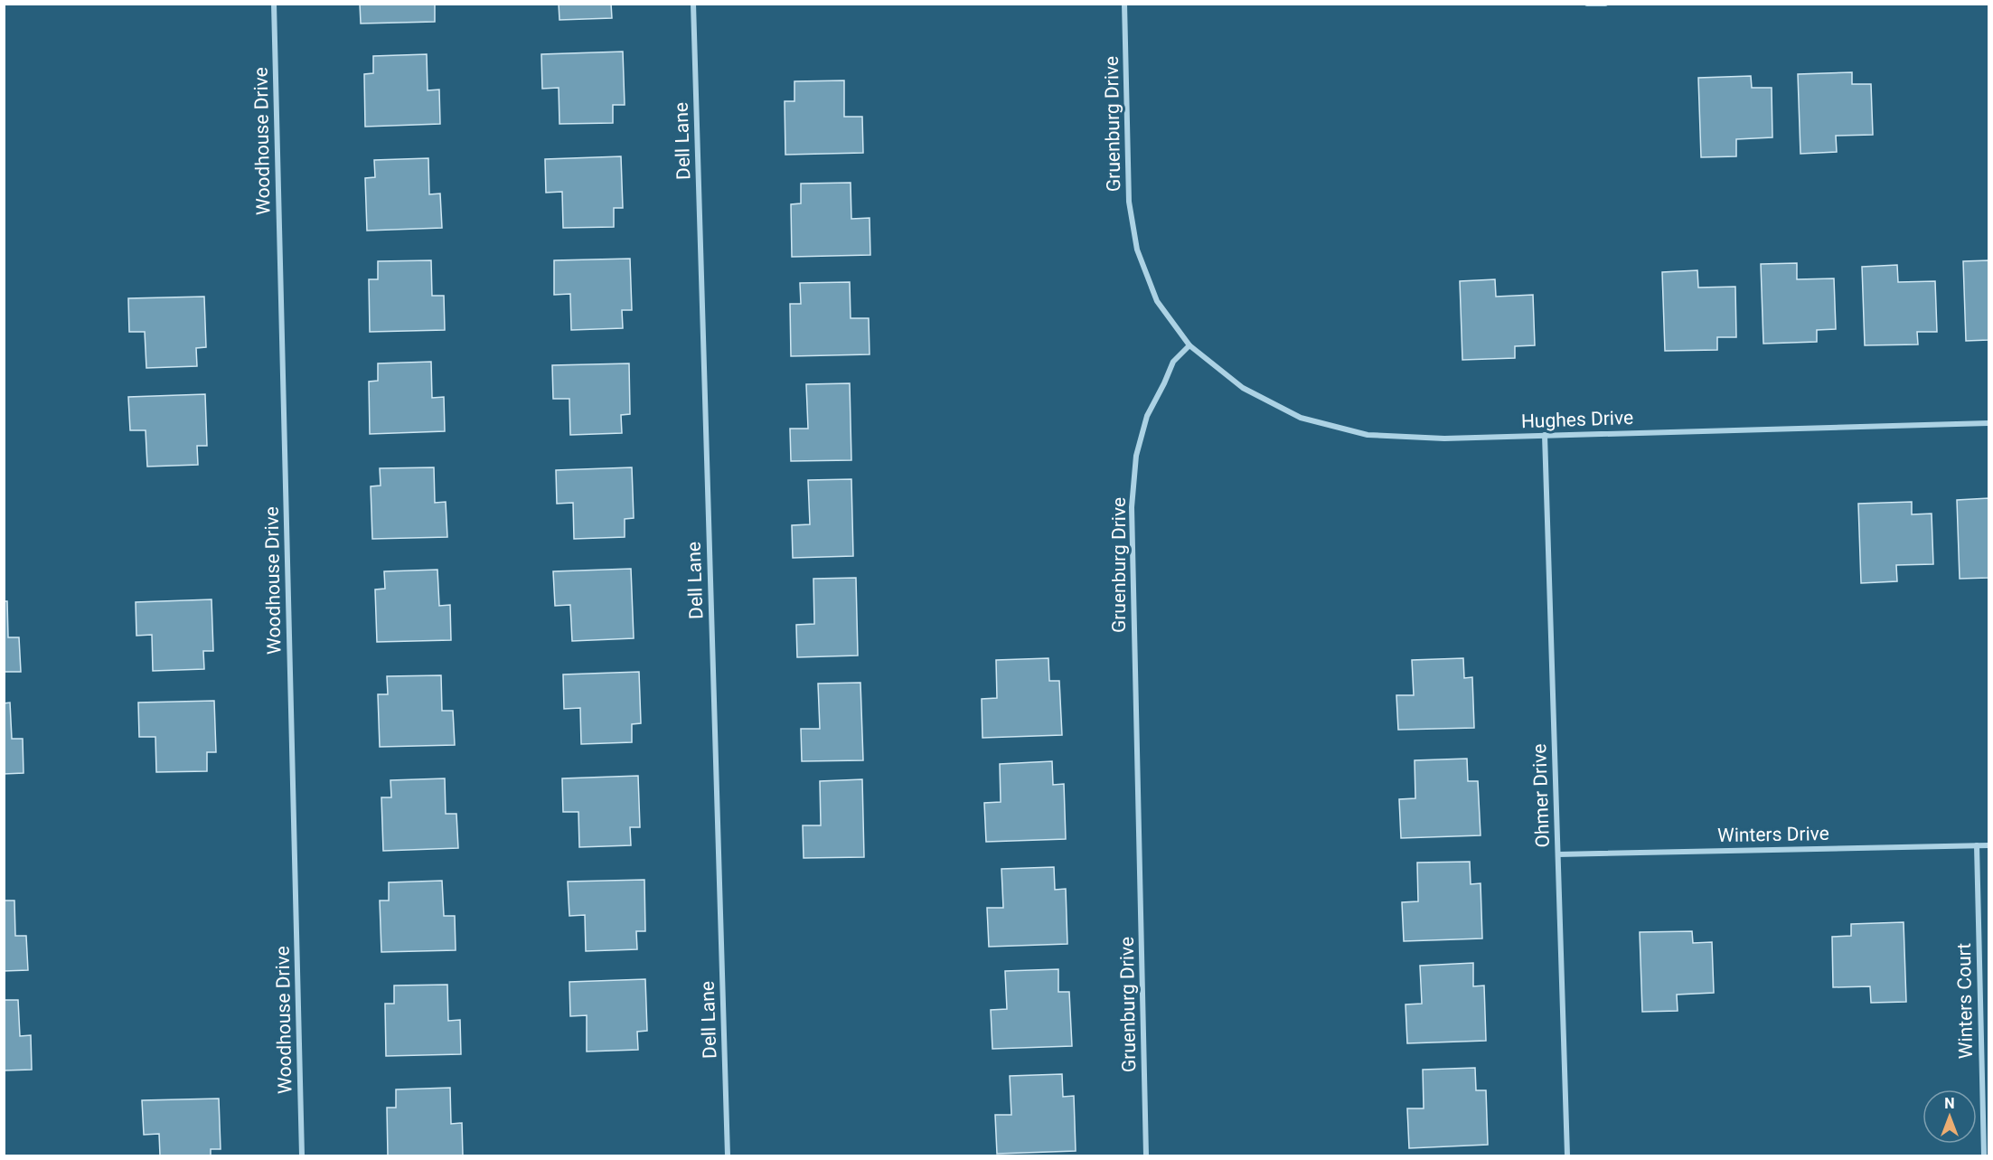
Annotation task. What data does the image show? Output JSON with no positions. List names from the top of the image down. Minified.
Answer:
{"streets":{"street":["Gruenburg Drive","Woodhouse Drive","Dell Lane","Hughes Drive","Ohmer Drive","Winters Drive","Winters Court"]},"crossings":[["Gruenburg Drive","Hughes Drive"],["Hughes Drive","Ohmer Drive"],["Ohmer Drive","Winters Drive"],["Winters Drive","Winters Court"]],"north":"top"}
